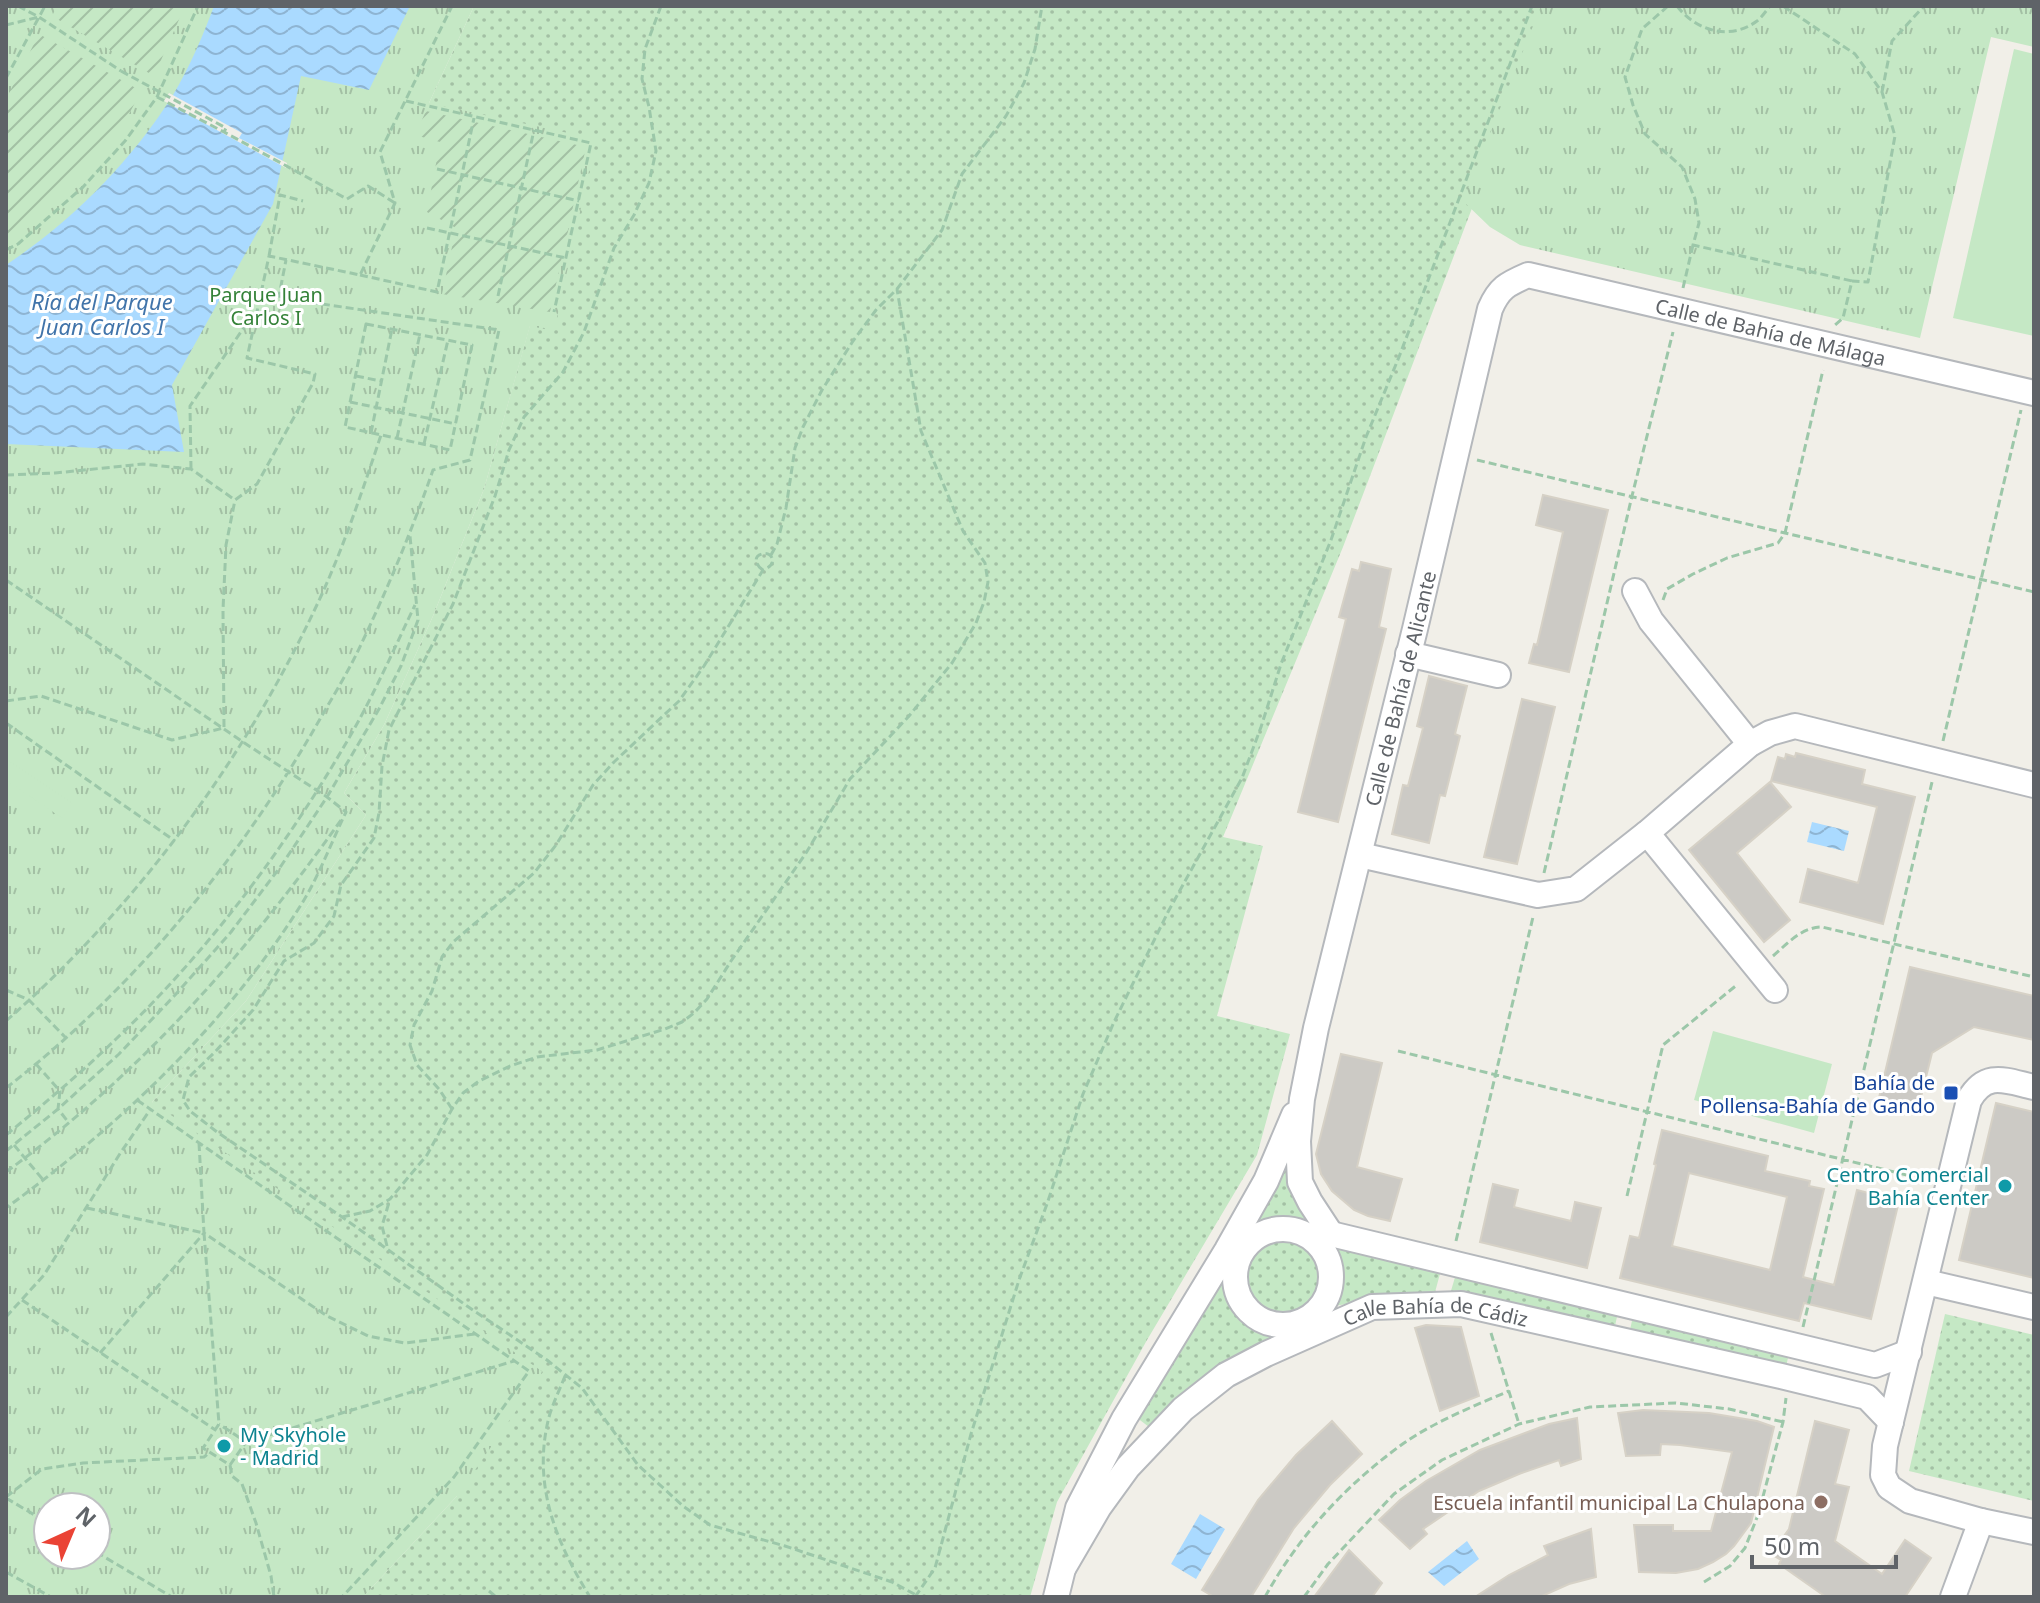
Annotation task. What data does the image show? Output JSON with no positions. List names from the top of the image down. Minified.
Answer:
{"streets":{"street":["Calle de Bahía de Málaga","Calle de Bahía de Alicante","Calle Bahía de Cádiz"]},"crossings":[["Calle de Bahía de Málaga","Calle de Bahía de Alicante"],["Calle de Bahía de Alicante","Calle Bahía de Cádiz"]],"water":["Ría del Parque Juan Carlos I"],"parks":["Parque Juan Carlos I"],"places":{"transit":["Bahía de Pollensa-Bahía de Gando"],"other":["Centro Comercial Bahía Center","My Skyhole - Madrid","Escuela infantil municipal La Chulapona"]},"scale_bar":"50 m","north":"top right"}
